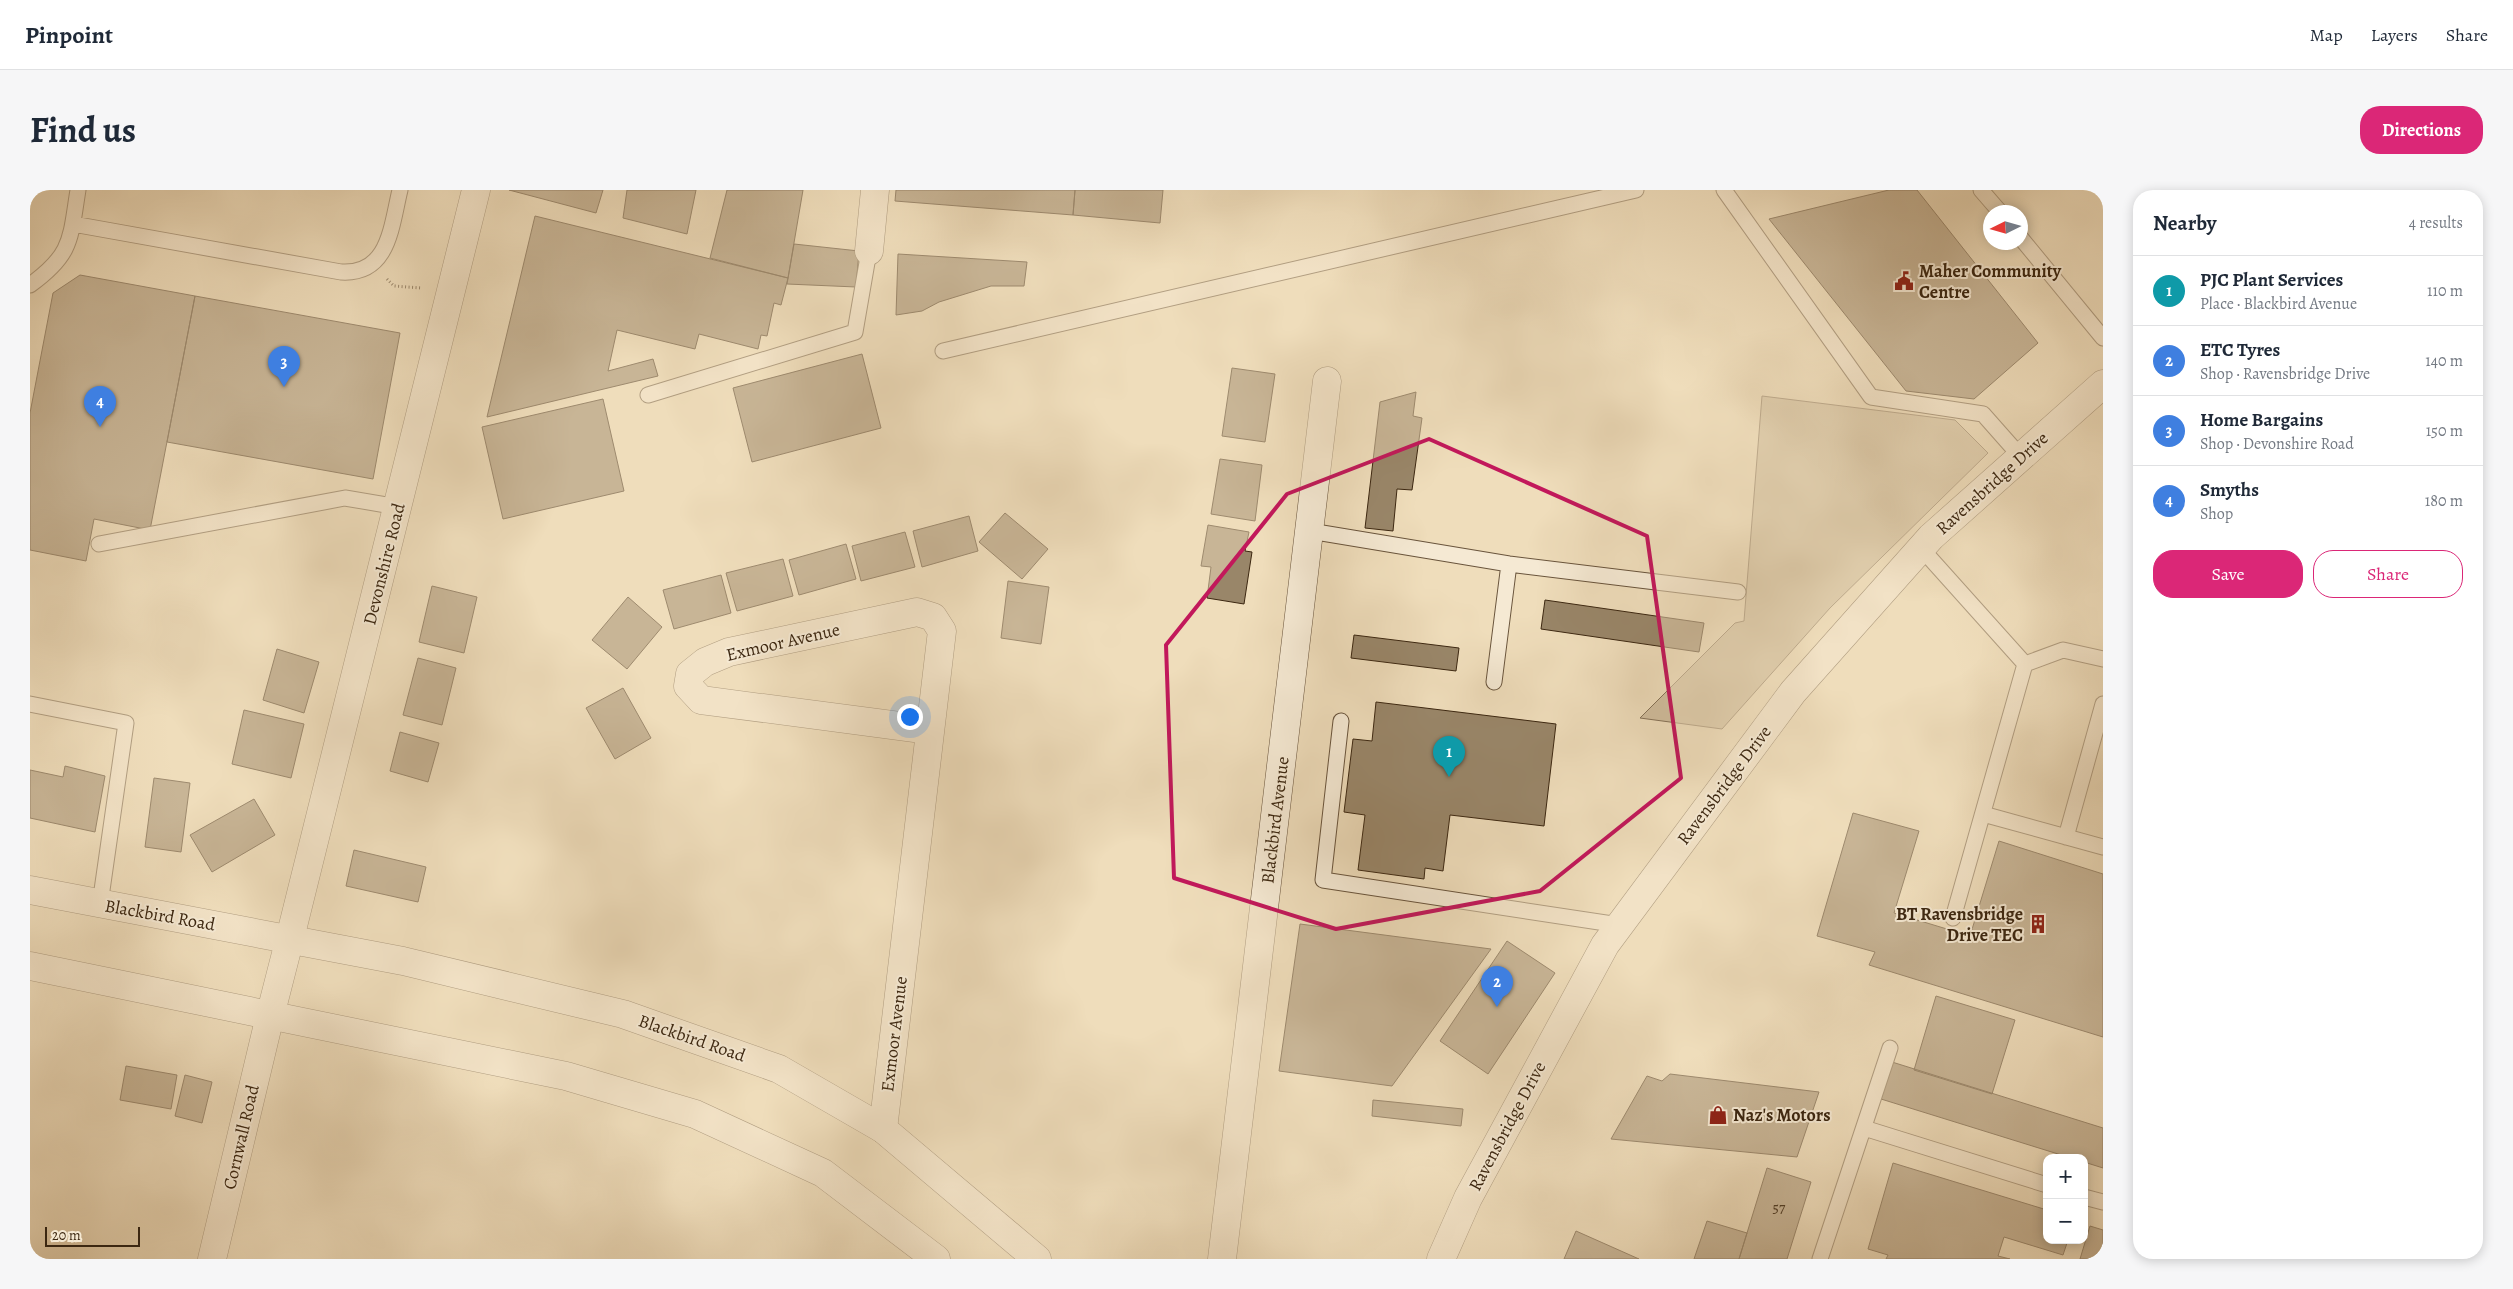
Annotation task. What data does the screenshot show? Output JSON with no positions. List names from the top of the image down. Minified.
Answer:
{"streets":{"street":["Ravensbridge Drive","Devonshire Road","Exmoor Avenue","Blackbird Avenue","Blackbird Road","Cornwall Road"]},"crossings":[["Devonshire Road","Blackbird Road"],["Exmoor Avenue","Blackbird Road"]],"places":{"public building":["Maher Community Centre"],"building":["BT Ravensbridge Drive TEC"],"shop":["Naz's Motors"]},"house_numbers":["57"],"scale_bar":"20 m","north":"left","page":{"header":"Pinpoint","nav":["Map","Layers","Share"],"title":"Find us","buttons":["Directions",["Save","Share"]],"heading":["Nearby","4 results"],"list":[{"mark":"1","name":"PJC Plant Services","note":"Place · Blackbird Avenue","value":"110 m"},{"mark":"2","name":"ETC Tyres","note":"Shop · Ravensbridge Drive","value":"140 m"},{"mark":"3","name":"Home Bargains","note":"Shop · Devonshire Road","value":"150 m"},{"mark":"4","name":"Smyths","note":"Shop","value":"180 m"}],"pins":["3","4","1","2"],"map_buttons":["+","−"],"scale":"20 m"}}
